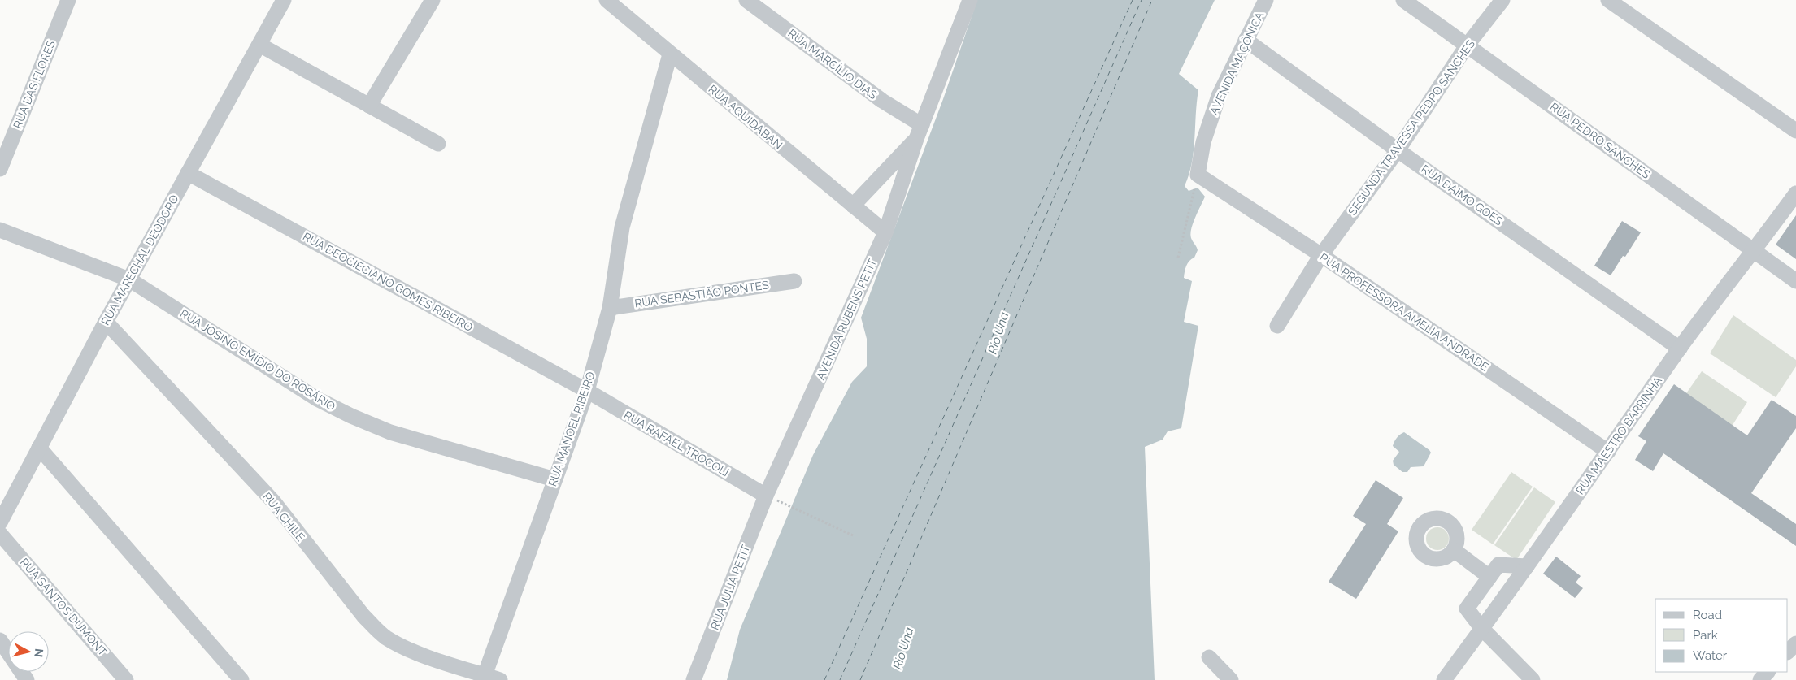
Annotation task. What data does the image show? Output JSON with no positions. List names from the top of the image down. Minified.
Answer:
{"streets":{"street":["AVENIDA MAÇÔNICA","RUA MARCÍLIO DIAS","RUA DAS FLORES","RUA AQUIDABAN","SEGUNDA TRAVESSA PEDRO SANCHES","RUA PEDRO SANCHES","RUA DAIMO GOES","RUA MARECHAL DEODORO","RUA DEOCIECIANO GOMES RIBEIRO","RUA SEBASTIÃO PONTES","RUA PROFESSORA AMELIA ANDRADE","AVENIDA RUBENS PETIT","RUA JOSINO EMÍDIO DO ROSÁRIO","RUA MANOEL RIBEIRO","RUA MAESTRO BARRINHA","RUA RAFAEL TROCOLI","RUA CHILE","RUA JULIA PETIT","RUA SANTOS DUMONT"]},"crossings":[["AVENIDA MAÇÔNICA","RUA DAIMO GOES"],["AVENIDA MAÇÔNICA","RUA PROFESSORA AMELIA ANDRADE"],["RUA MARCÍLIO DIAS","AVENIDA RUBENS PETIT"],["RUA AQUIDABAN","AVENIDA RUBENS PETIT"],["RUA AQUIDABAN","RUA MANOEL RIBEIRO"],["SEGUNDA TRAVESSA PEDRO SANCHES","RUA PEDRO SANCHES"],["SEGUNDA TRAVESSA PEDRO SANCHES","RUA DAIMO GOES"],["SEGUNDA TRAVESSA PEDRO SANCHES","RUA PROFESSORA AMELIA ANDRADE"],["RUA PEDRO SANCHES","RUA MAESTRO BARRINHA"],["RUA DAIMO GOES","RUA MAESTRO BARRINHA"],["RUA MARECHAL DEODORO","RUA DEOCIECIANO GOMES RIBEIRO"],["RUA MARECHAL DEODORO","RUA JOSINO EMÍDIO DO ROSÁRIO"],["RUA MARECHAL DEODORO","RUA CHILE"],["RUA DEOCIECIANO GOMES RIBEIRO","RUA MANOEL RIBEIRO"],["RUA DEOCIECIANO GOMES RIBEIRO","RUA RAFAEL TROCOLI"],["RUA SEBASTIÃO PONTES","RUA MANOEL RIBEIRO"],["RUA PROFESSORA AMELIA ANDRADE","RUA MAESTRO BARRINHA"],["AVENIDA RUBENS PETIT","RUA RAFAEL TROCOLI"],["AVENIDA RUBENS PETIT","RUA JULIA PETIT"],["RUA JOSINO EMÍDIO DO ROSÁRIO","RUA MANOEL RIBEIRO"],["RUA MANOEL RIBEIRO","RUA RAFAEL TROCOLI"],["RUA MANOEL RIBEIRO","RUA CHILE"],["RUA RAFAEL TROCOLI","RUA JULIA PETIT"]],"water":["Rio Una"],"legend":["Road","Park","Water"],"north":"right"}
